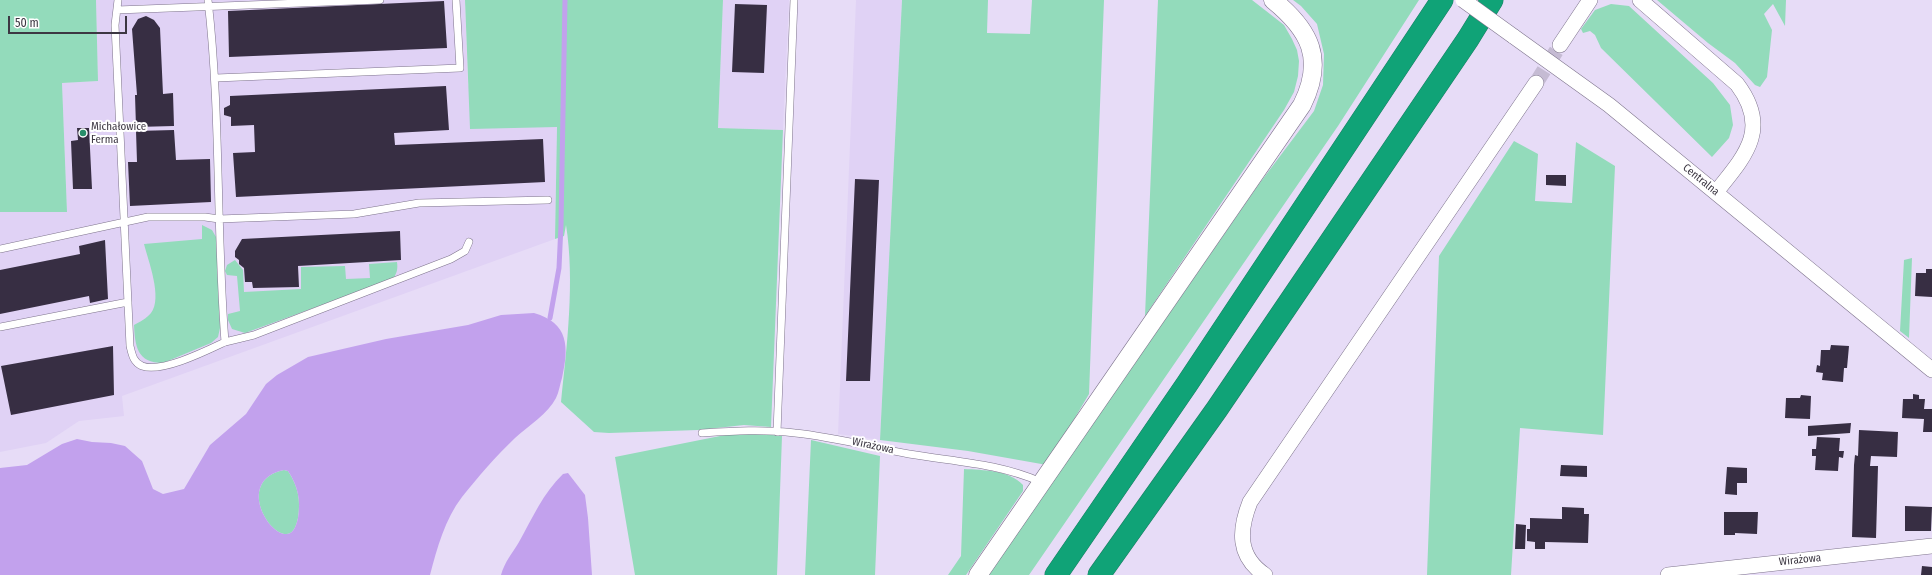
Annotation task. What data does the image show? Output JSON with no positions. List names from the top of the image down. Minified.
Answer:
{"streets":{"street":["Centralna","Wirażowa"]},"places":["Michałowice Ferma"],"scale_bar":"50 m"}
